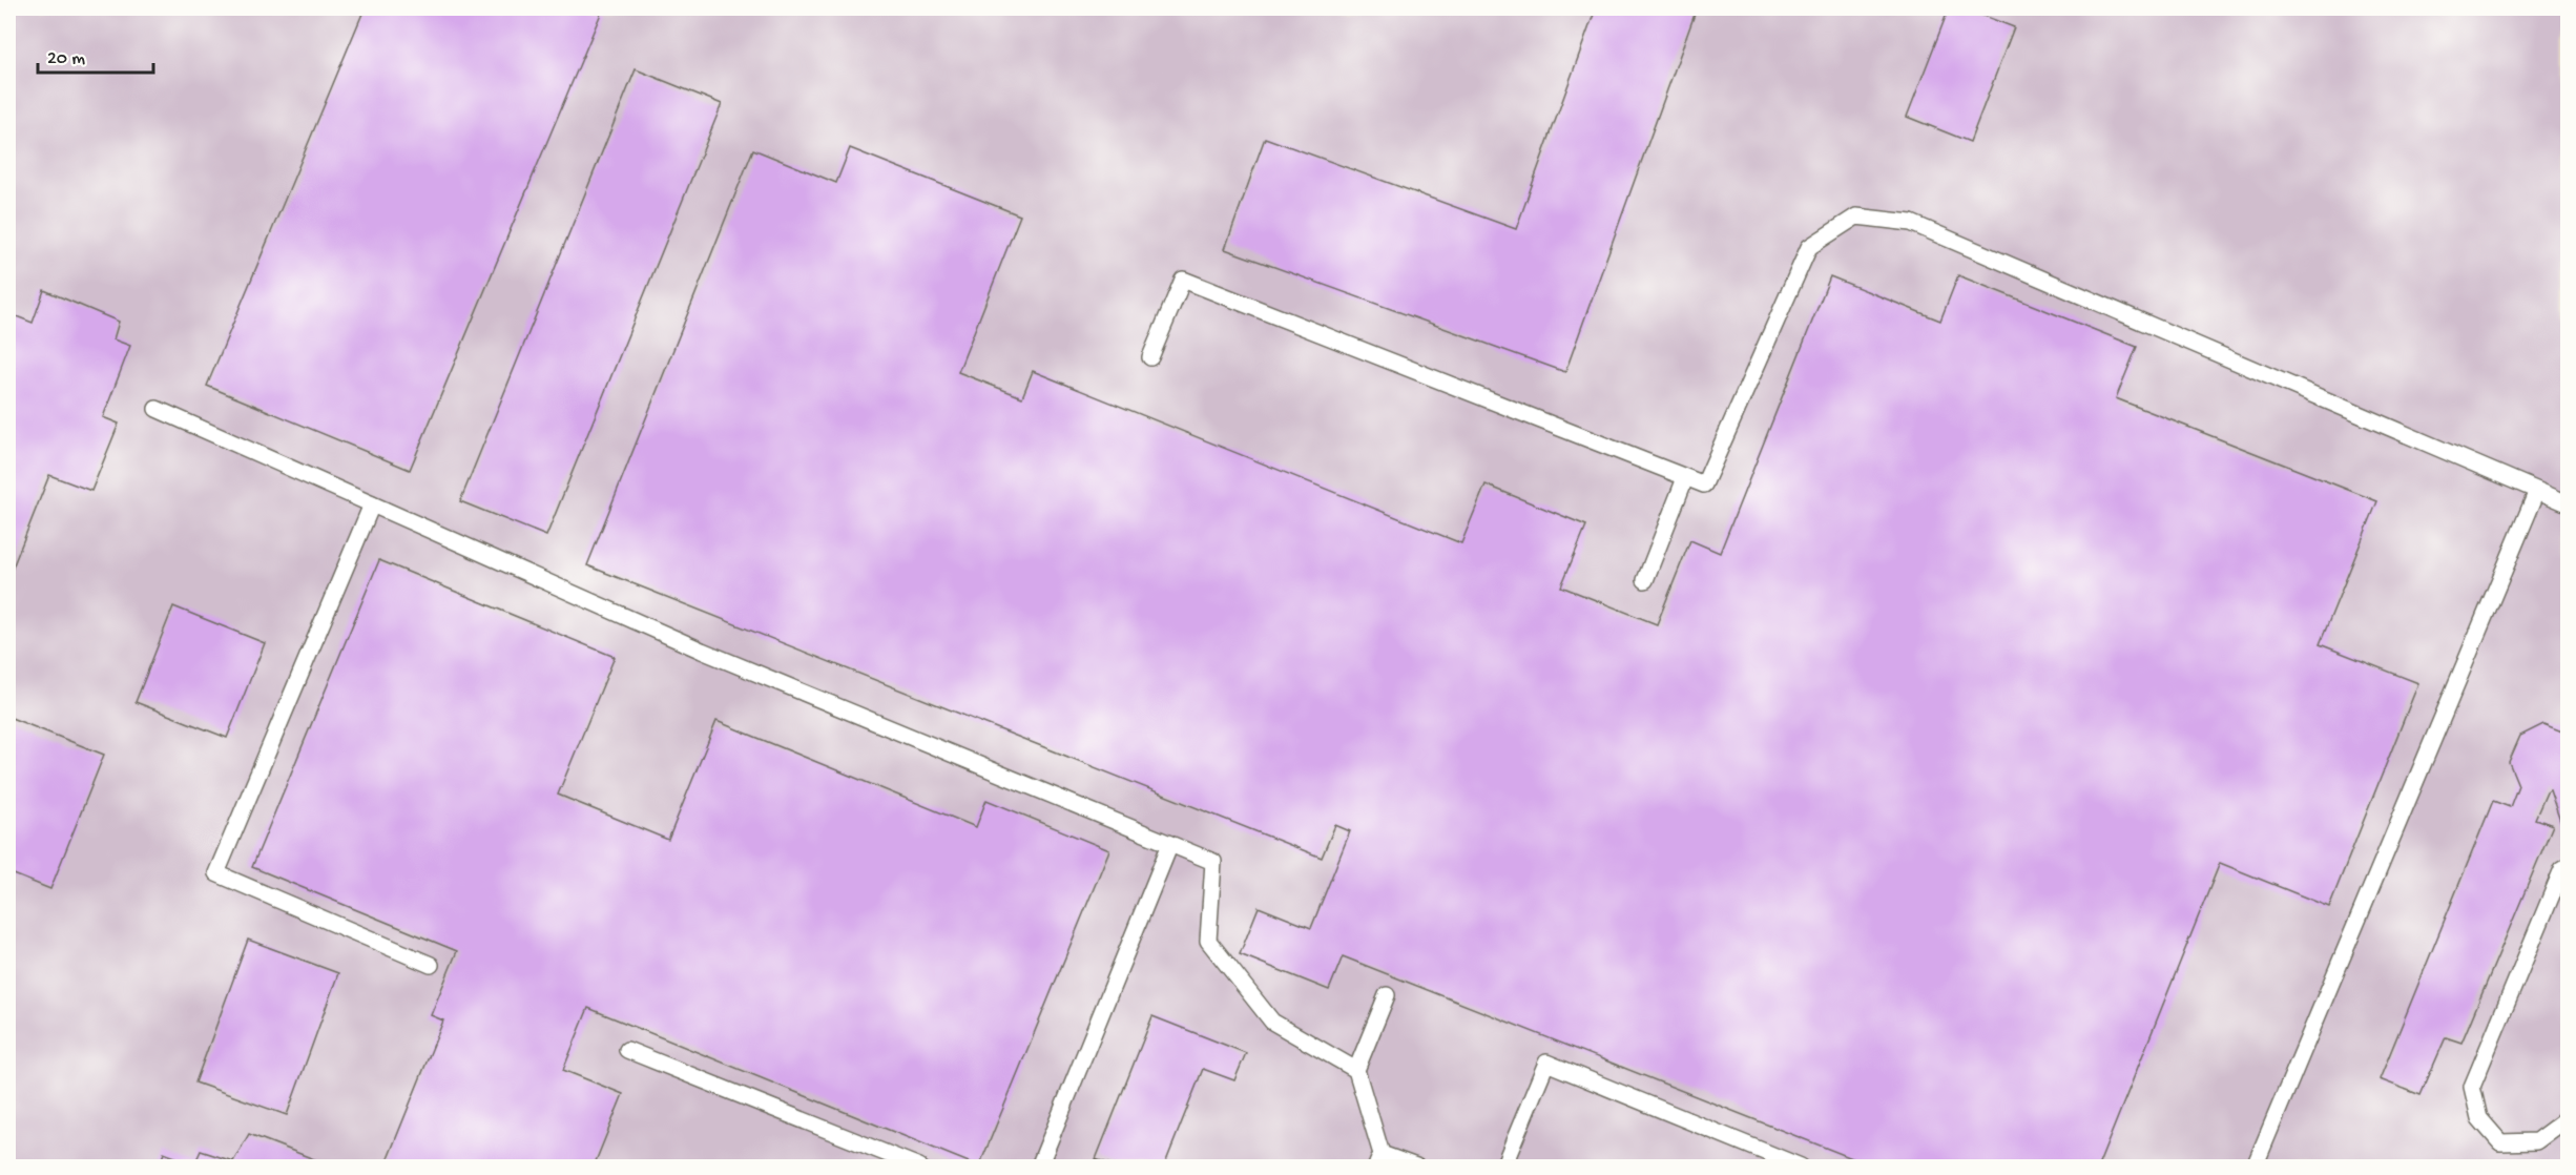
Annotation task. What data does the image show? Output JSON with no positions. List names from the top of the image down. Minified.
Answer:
{"scale_bar":"20 m"}
